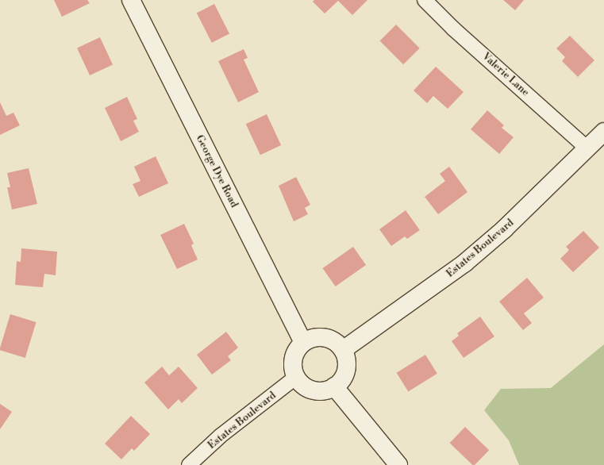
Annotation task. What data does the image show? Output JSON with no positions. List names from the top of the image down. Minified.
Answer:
{"streets":{"street":["Valerie Lane","George Dye Road","Estates Boulevard"]},"crossings":[["Valerie Lane","Estates Boulevard"],["George Dye Road","Estates Boulevard"]]}
